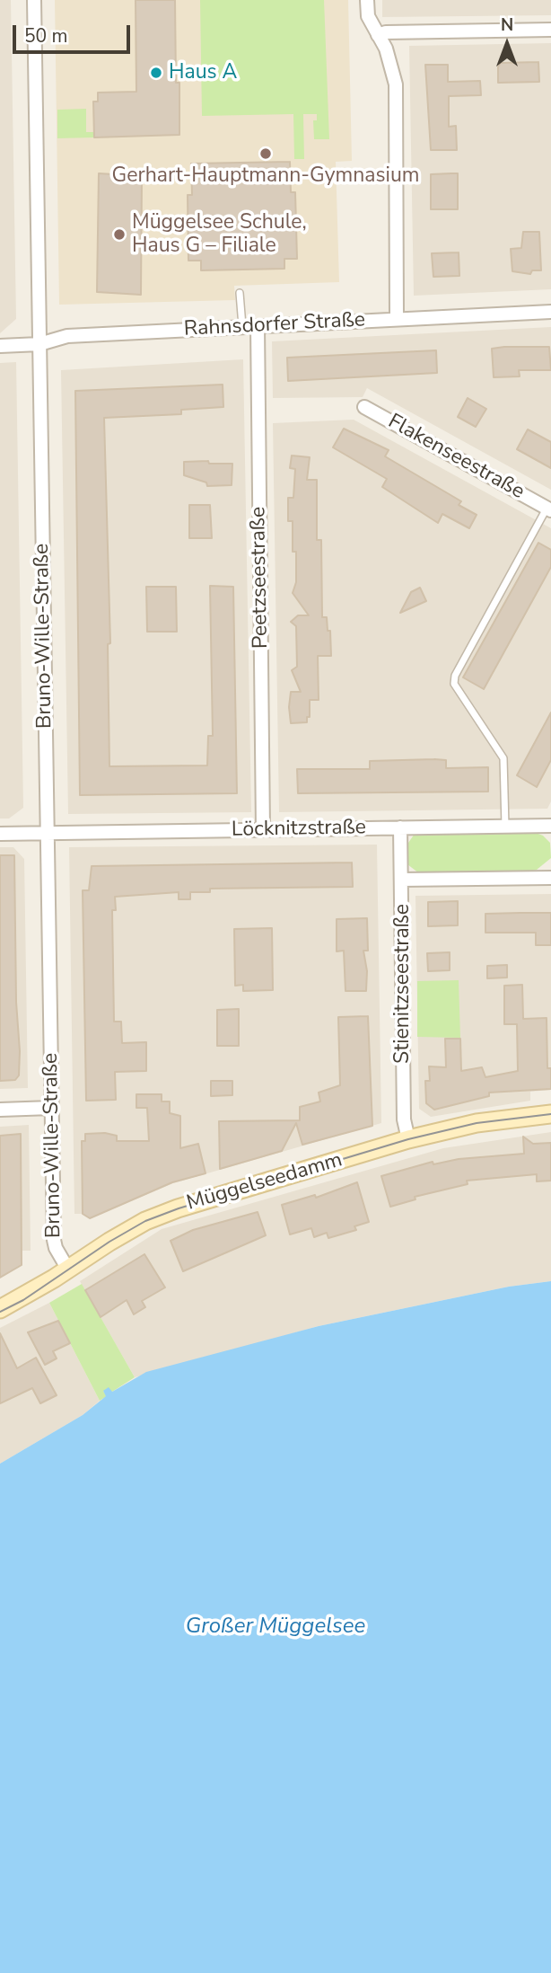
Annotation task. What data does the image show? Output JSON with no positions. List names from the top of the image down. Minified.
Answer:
{"streets":{"main road":["Müggelseedamm"],"street":["Rahnsdorfer Straße","Flakenseestraße","Peetzseestraße","Bruno-Wille-Straße","Löcknitzstraße","Stienitzseestraße"]},"crossings":[["Rahnsdorfer Straße","Peetzseestraße"],["Rahnsdorfer Straße","Bruno-Wille-Straße"],["Flakenseestraße","Löcknitzstraße"],["Peetzseestraße","Löcknitzstraße"],["Bruno-Wille-Straße","Löcknitzstraße"],["Bruno-Wille-Straße","Müggelseedamm"],["Löcknitzstraße","Stienitzseestraße"],["Stienitzseestraße","Müggelseedamm"]],"water":["Großer Müggelsee"],"places":["Haus A","Gerhart-Hauptmann-Gymnasium","Müggelsee Schule, Haus G – Filiale"],"scale_bar":"50 m","north":"top"}
